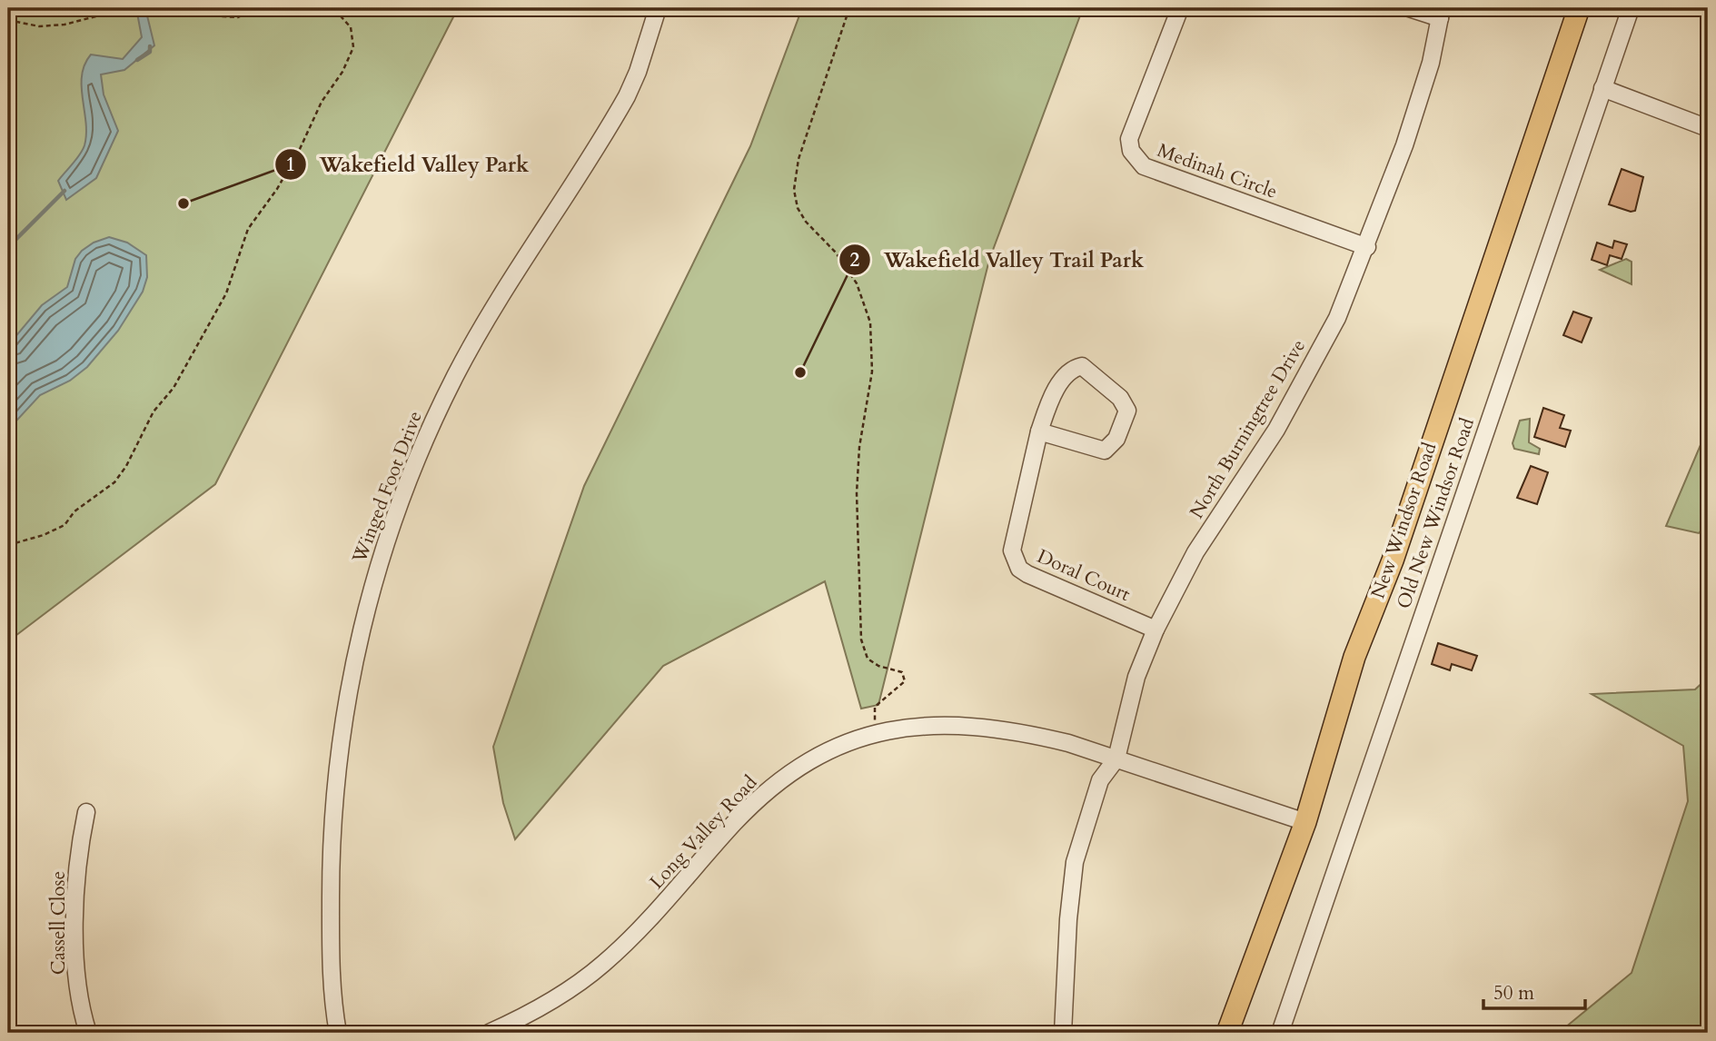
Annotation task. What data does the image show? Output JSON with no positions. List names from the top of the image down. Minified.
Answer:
{"streets":{"main road":["New Windsor Road"],"street":["Medinah Circle","North Burningtree Drive","Winged Foot Drive","Old New Windsor Road","Doral Court","Long Valley Road","Cassell Close"]},"crossings":[["Medinah Circle","North Burningtree Drive"],["North Burningtree Drive","Doral Court"],["North Burningtree Drive","Long Valley Road"],["New Windsor Road","Long Valley Road"]],"places":["Wakefield Valley Park","Wakefield Valley Trail Park"],"scale_bar":"50 m"}
